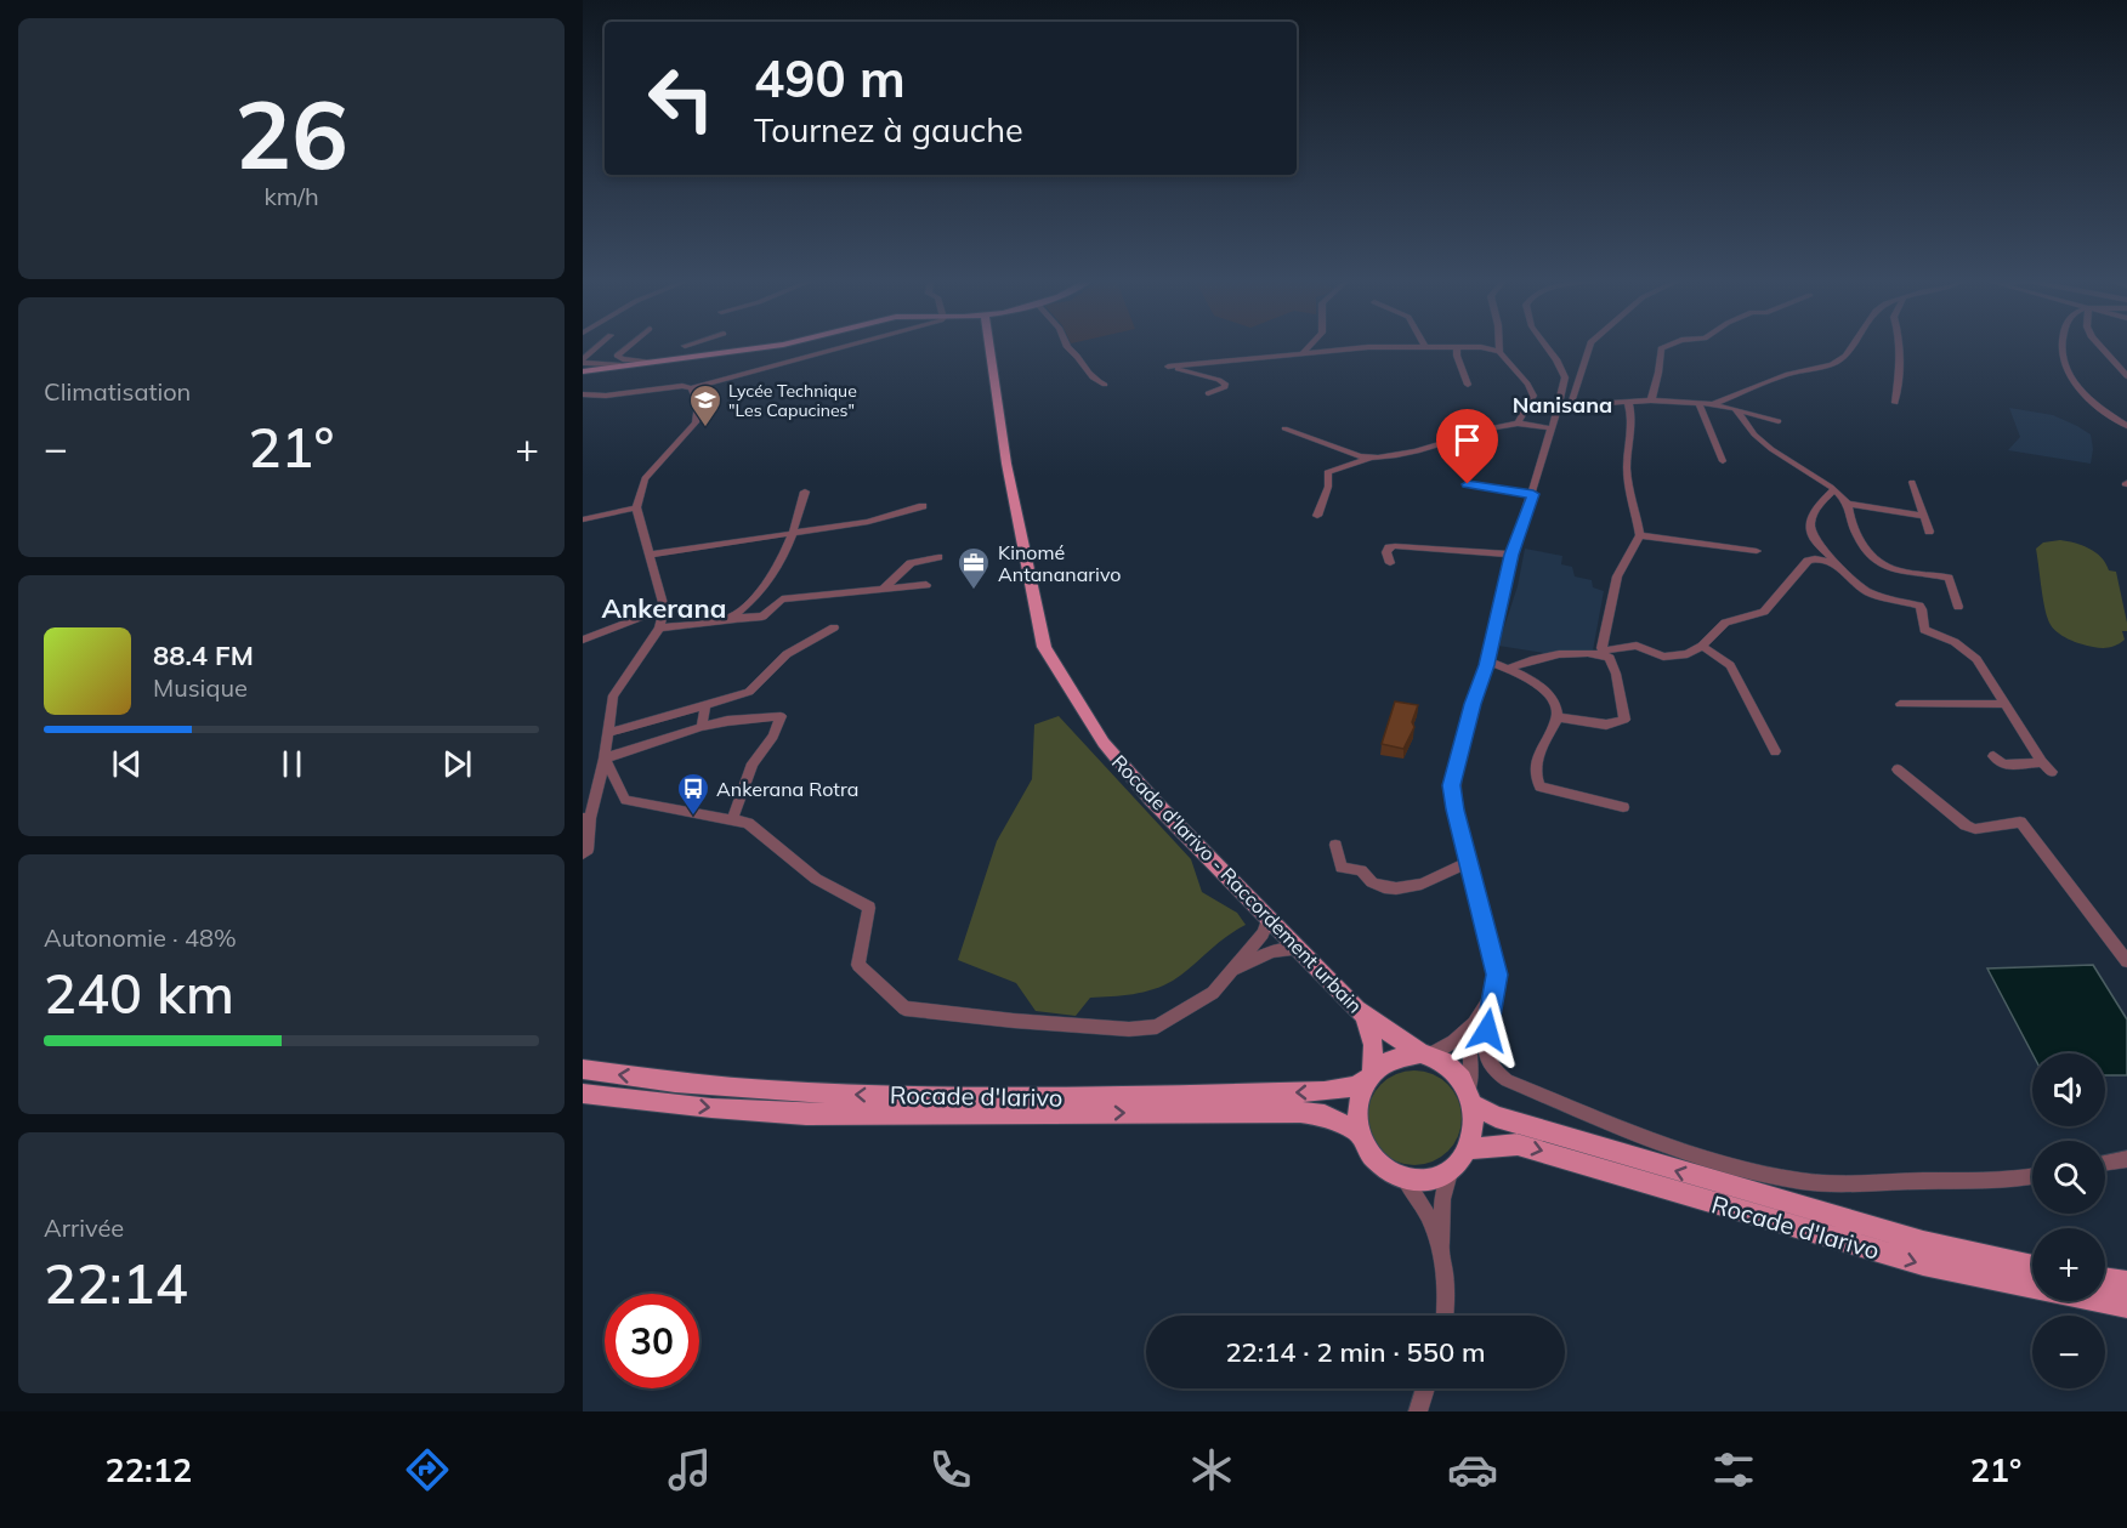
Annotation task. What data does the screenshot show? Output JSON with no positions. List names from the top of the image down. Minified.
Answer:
{"streets":{"main road":["Rocade d'Iarivo - Raccordement urbain","Rocade d'Iarivo"]},"crossings":[["Rocade d'Iarivo - Raccordement urbain","Rocade d'Iarivo"]],"districts":["Nanisana","Ankerana"],"places":{"school or university":["Lycée Technique \"Les Capucines\""],"office":["Kinomé Antananarivo"],"bus stop":["Ankerana Rotra"]},"page":{"tile":[["26","km/h"],"Climatisation",["Autonomie · 48%","240 km"],["Arrivée","22:14"]],"turn":["490 m","Tournez à gauche"],"heat":["−","21°","+"],"song":["88.4 FM","Musique"],"map_buttons":["+","−"],"limit":"30","trip":"22:14 · 2 min · 550 m","tabs":["22:12","21°"]}}
